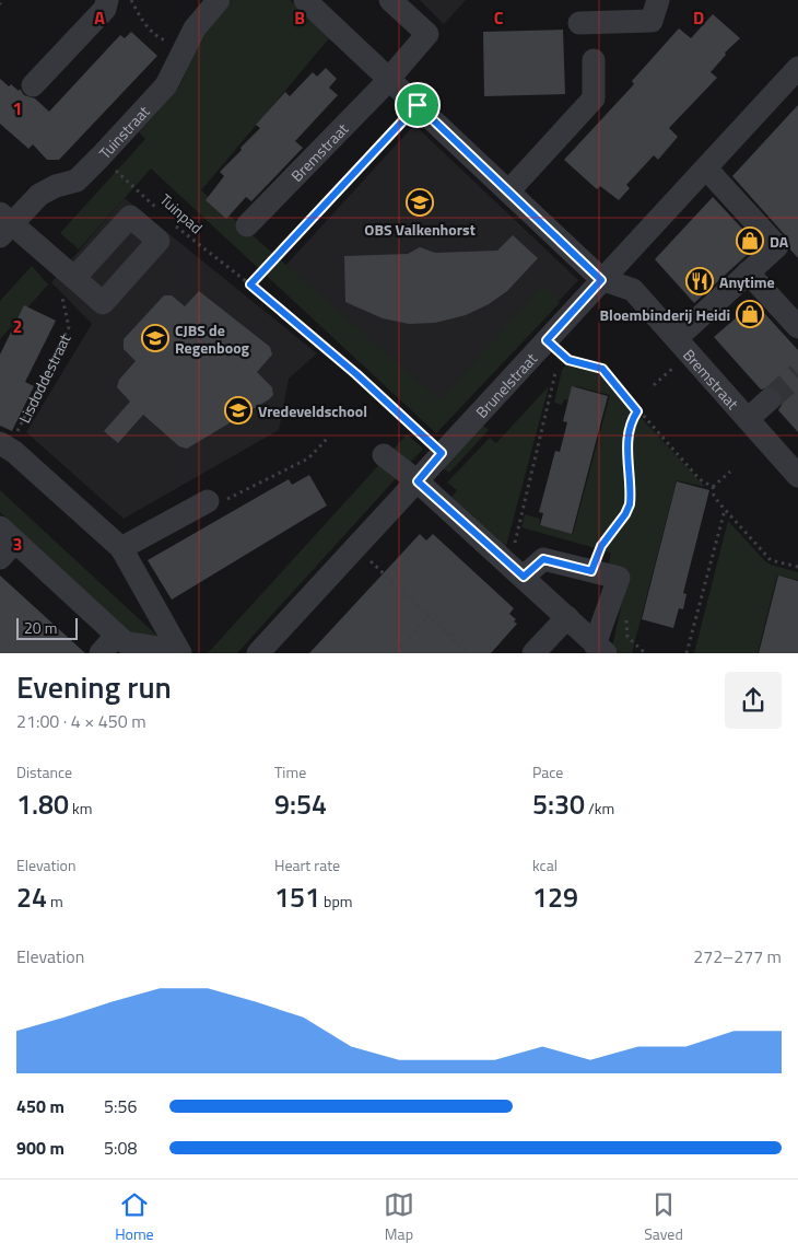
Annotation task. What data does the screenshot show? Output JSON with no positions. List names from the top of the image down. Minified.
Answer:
{"streets":{"street":["Tuinstraat","Bremstraat","Brunelstraat"],"path":["Tuinpad","Lisdoddestraat"]},"crossings":[["Tuinstraat","Tuinpad"],["Bremstraat","Brunelstraat"],["Tuinpad","Brunelstraat"]],"places":{"school or university":["OBS Valkenhorst","CJBS de Regenboog","Vredeveldschool"],"shop":["DA","Bloembinderij Heidi"],"restaurant":["Anytime"]},"scale_bar":"20 m","page":{"scale":"20 m","heading":["Evening run","21:00 · 4 × 450 m"],"stats":[["Distance","1.80 km"],["Time","9:54"],["Pace","5:30 /km"],["Elevation","24 m"],["Heart rate","151 bpm"],["kcal","129"]],"chart":["Elevation","272–277 m"],"list":[{"name":"450 m","note":"5:56"},{"name":"900 m","note":"5:08"}],"tabs":["Home","Map","Saved"]},"grid":{"columns":["A","B","C","D"],"rows":["1","2","3"]}}
